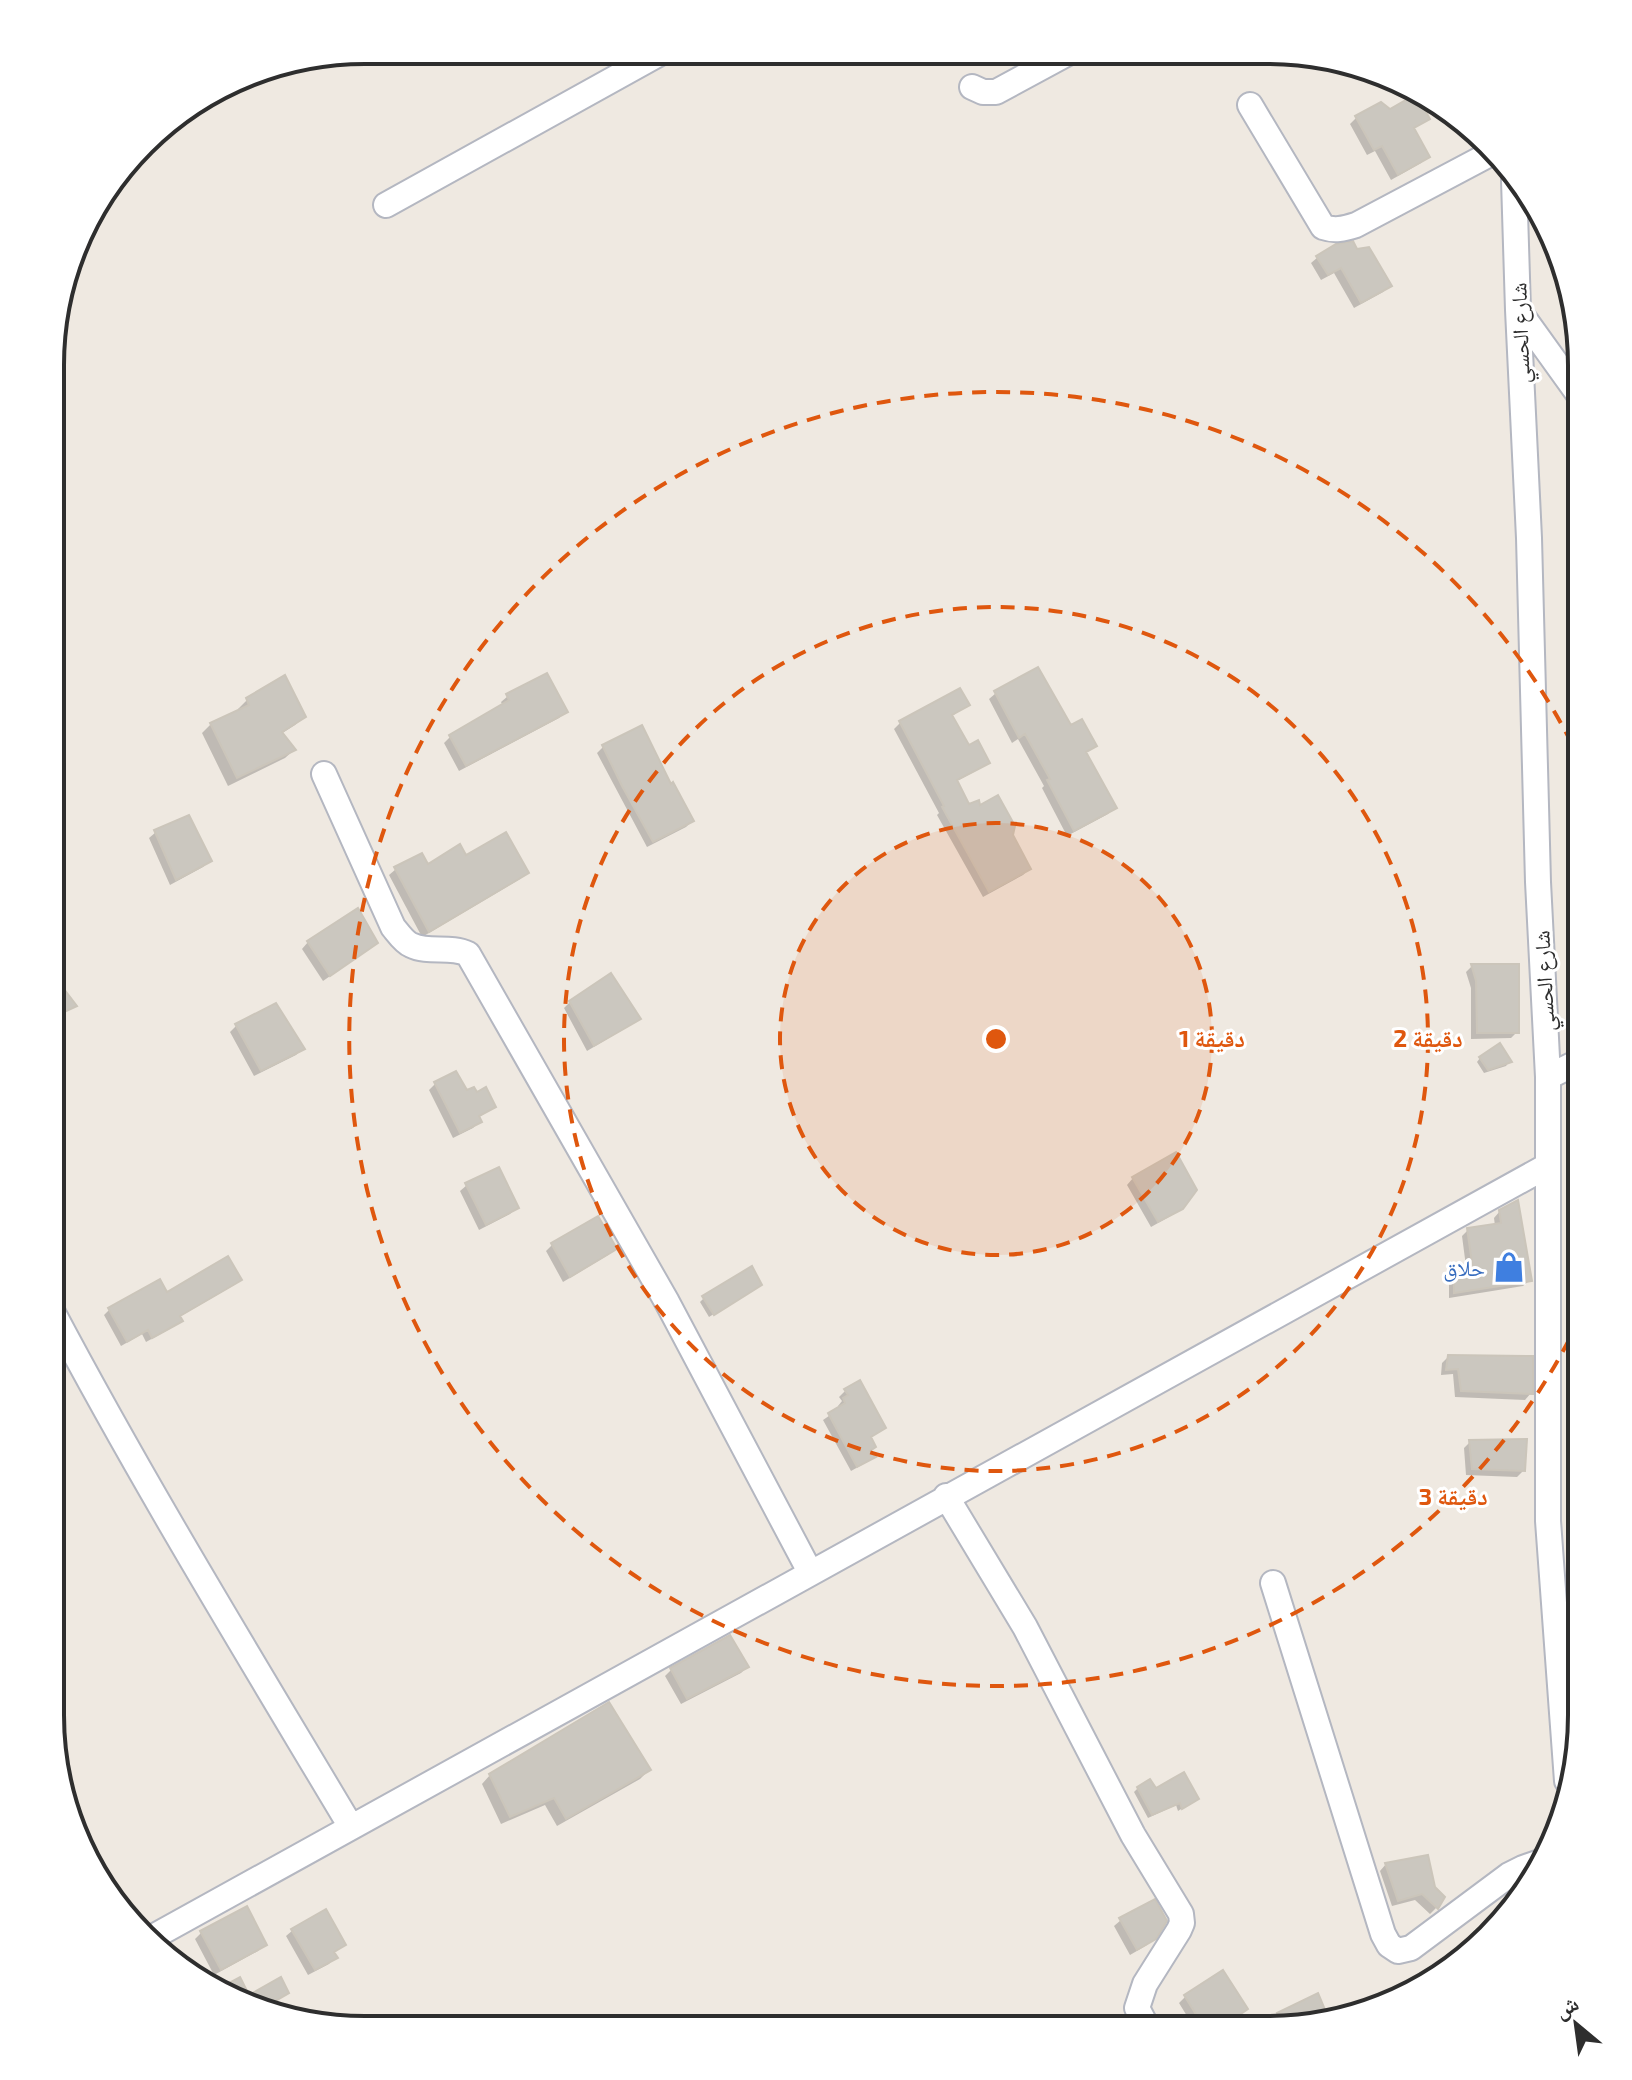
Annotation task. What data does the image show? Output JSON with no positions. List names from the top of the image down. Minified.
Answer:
{"streets":{"street":["شارع الحسي"]},"places":{"shop":["حلاق"]},"north":"top left","rings":["1 دقيقة","2 دقيقة","3 دقيقة"]}
